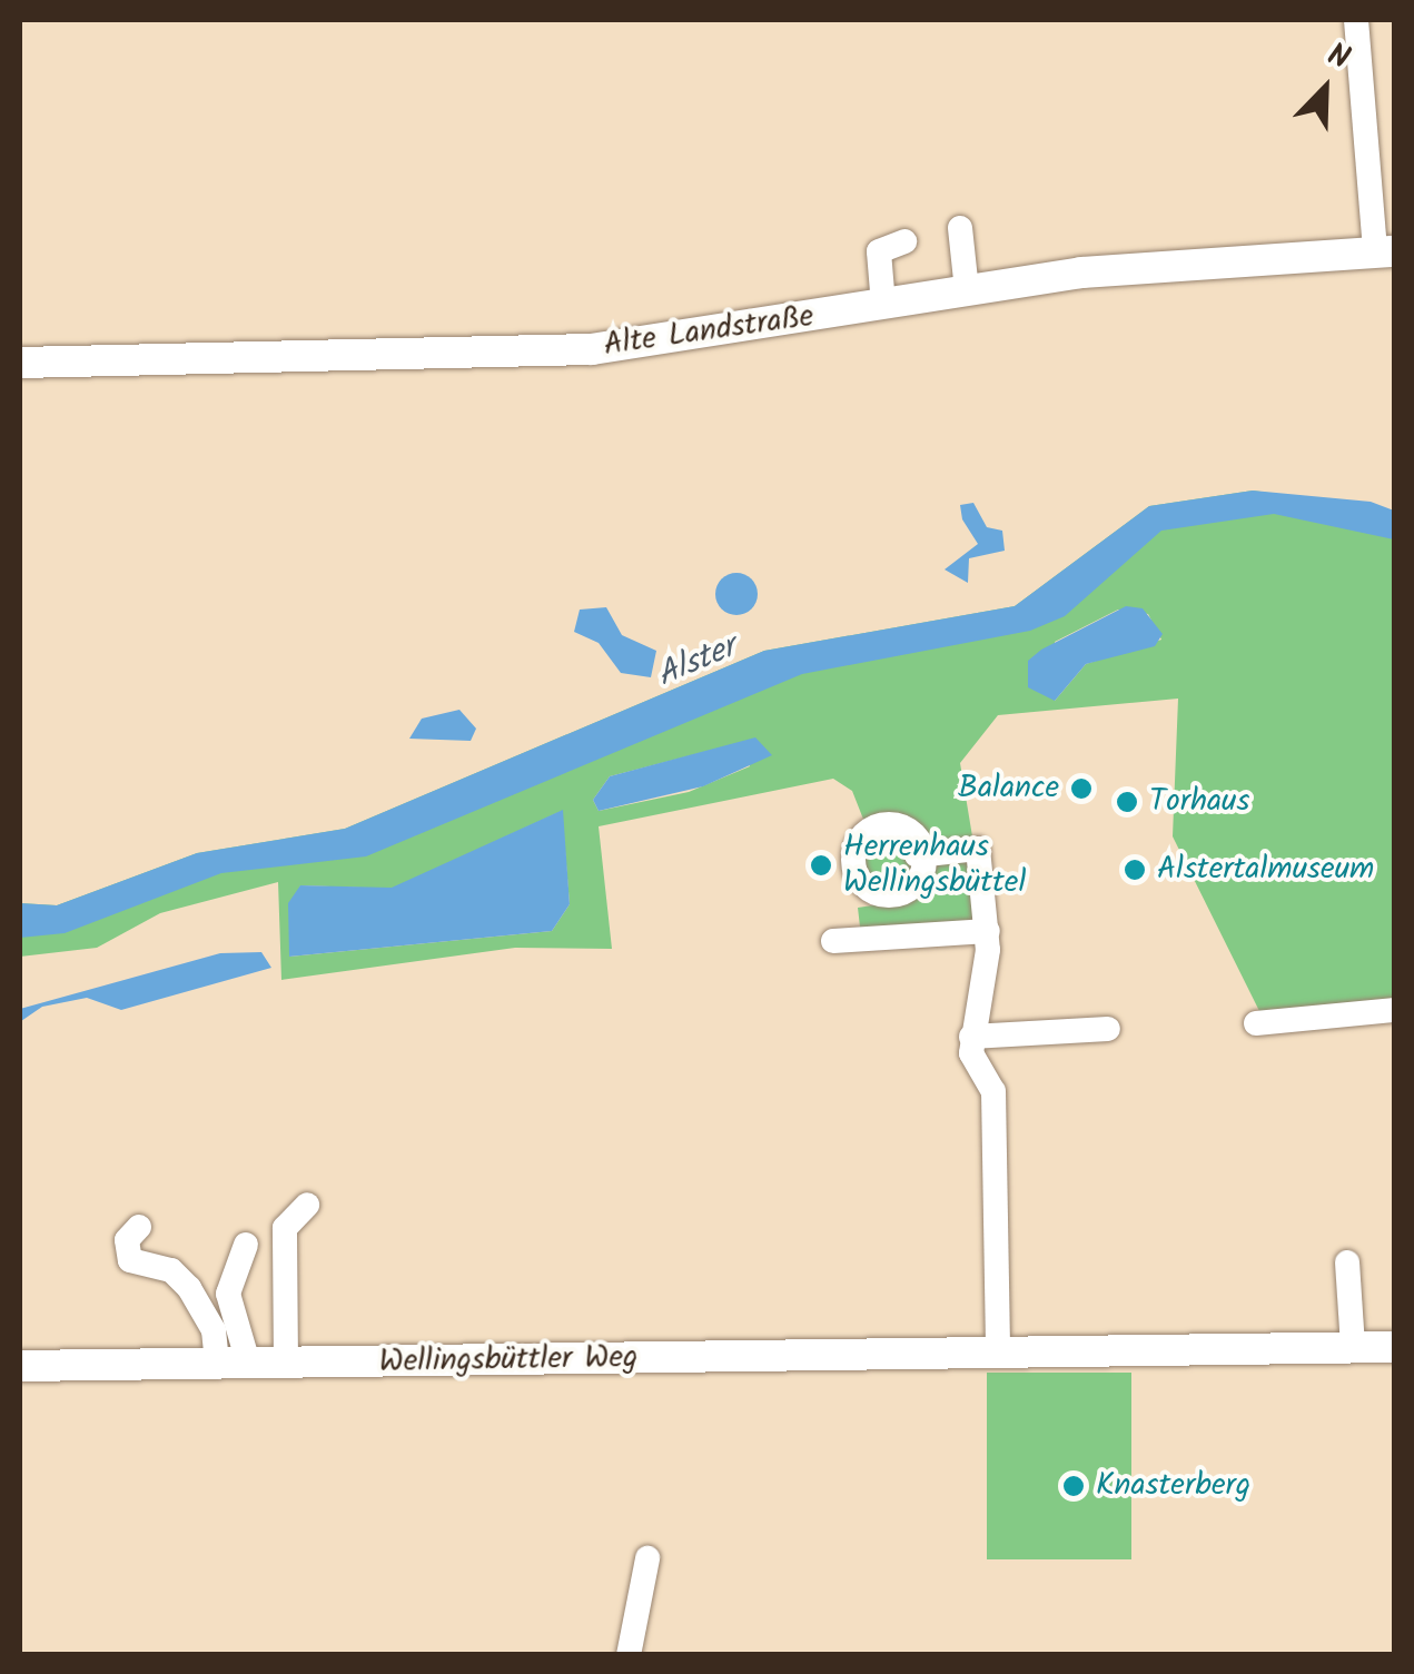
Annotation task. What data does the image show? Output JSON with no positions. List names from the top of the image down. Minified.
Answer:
{"streets":{"main road":["Alte Landstraße","Wellingsbüttler Weg"]},"water":["Alster"],"places":["Balance","Torhaus","Herrenhaus Wellingsbüttel","Alstertalmuseum","Knasterberg"],"north":"top right"}
